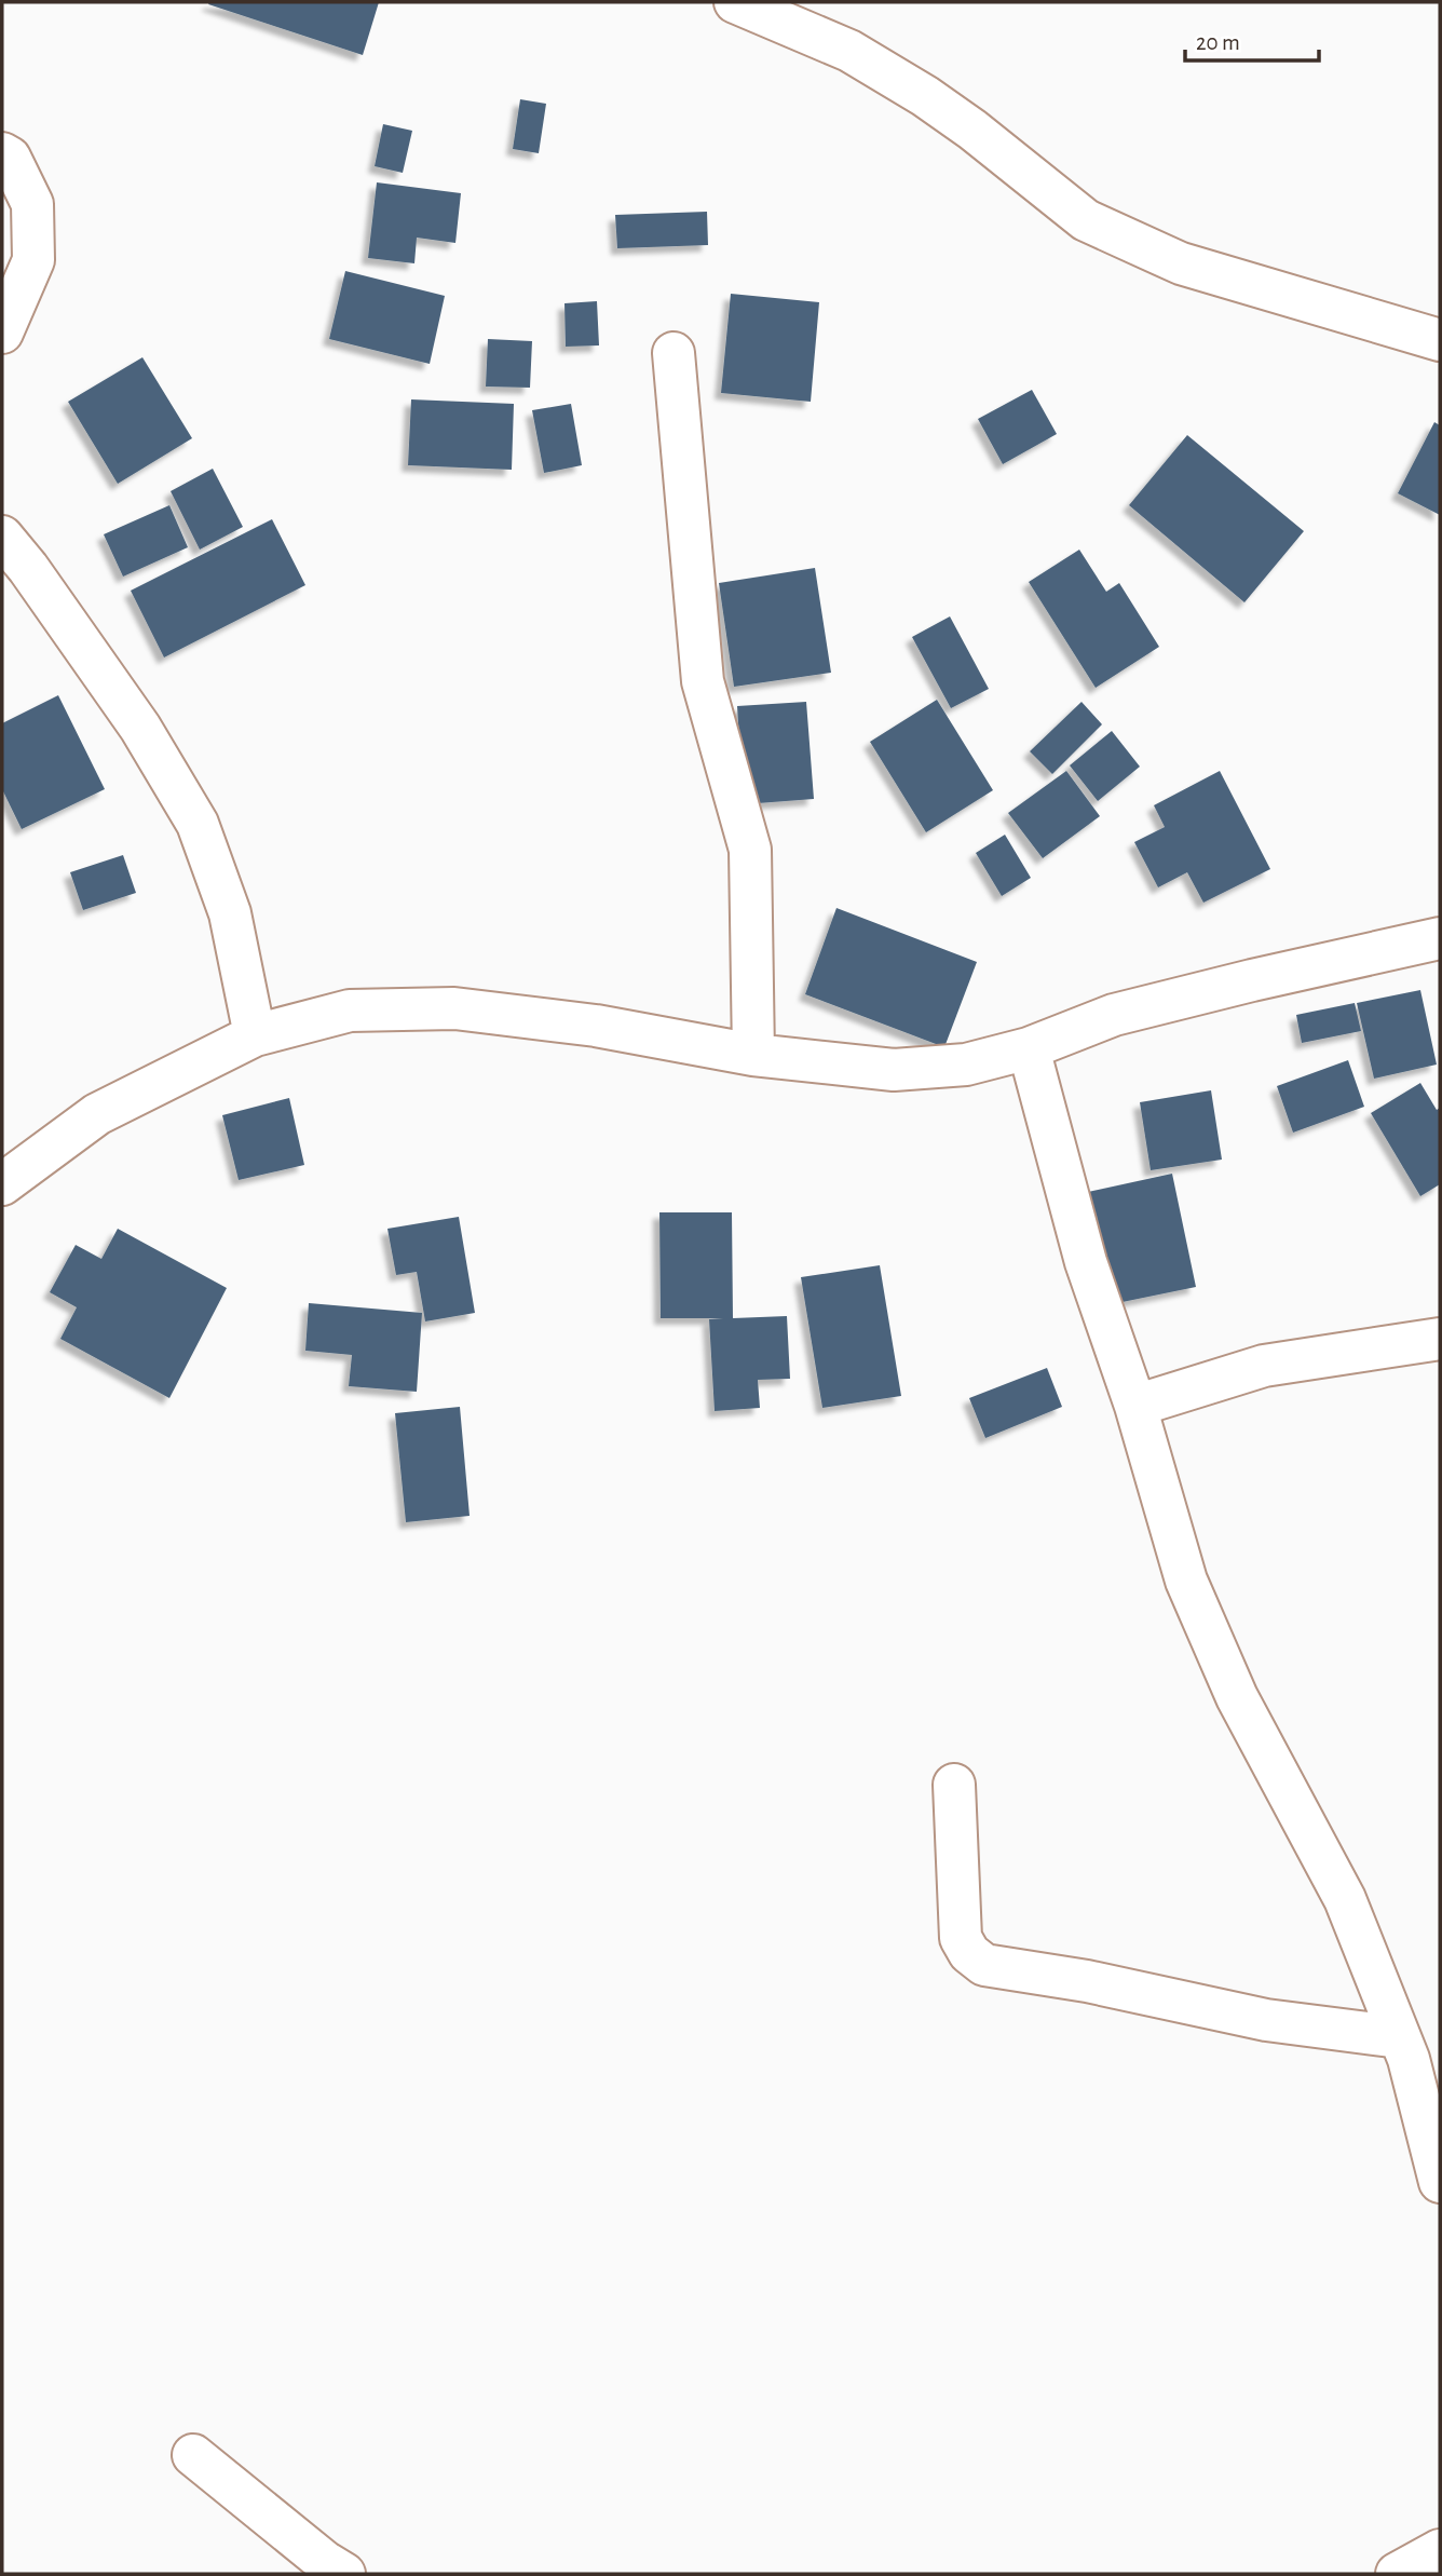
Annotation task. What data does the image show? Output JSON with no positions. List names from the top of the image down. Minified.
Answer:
{"scale_bar":"20 m"}
